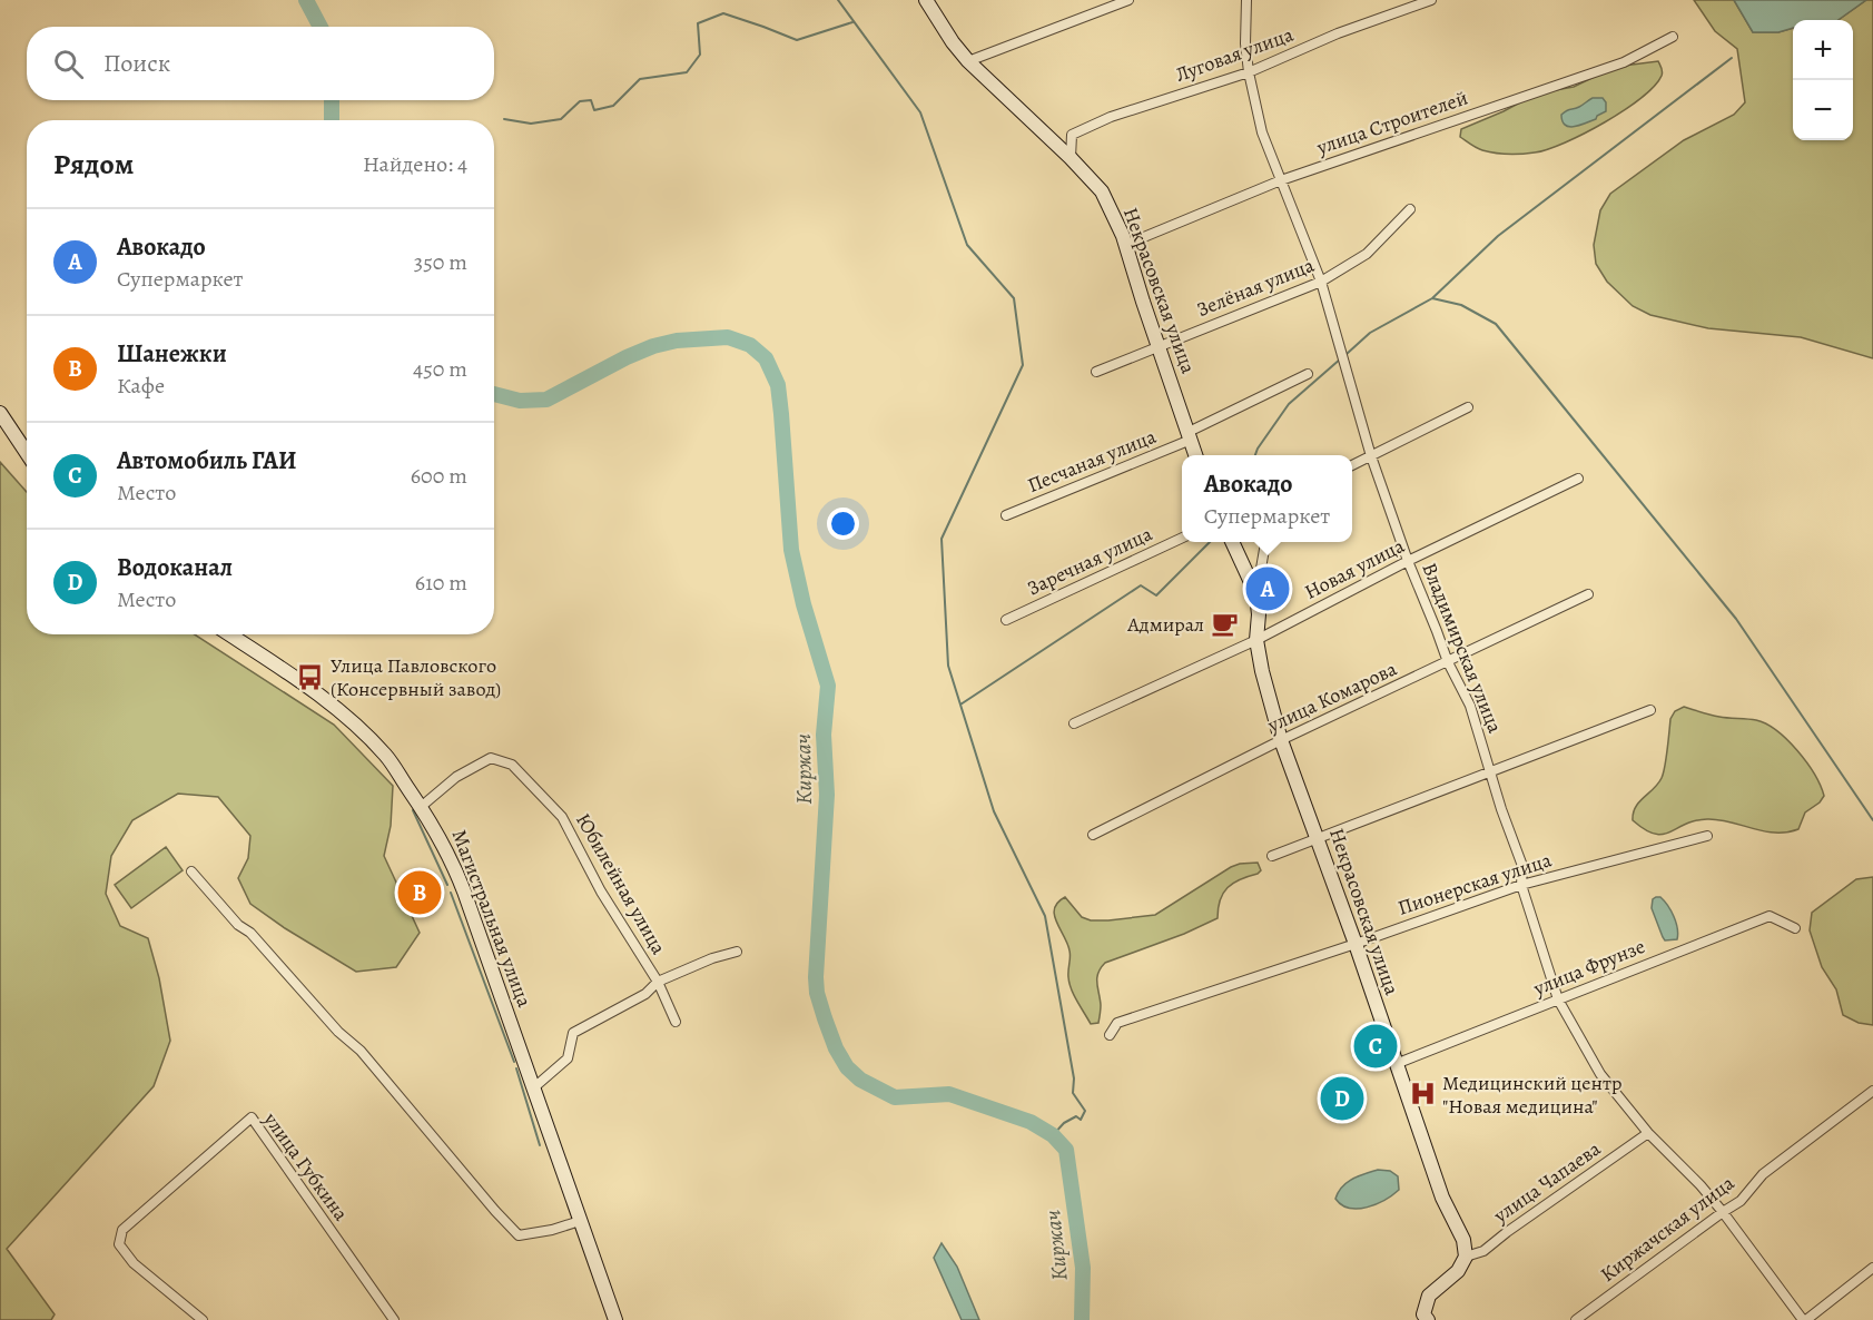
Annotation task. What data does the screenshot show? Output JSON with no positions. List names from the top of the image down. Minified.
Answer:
{"streets":{"street":["Луговая улица","улица Строителей","Зелёная улица","Некрасовская улица","Песчаная улица","Заречная улица","Новая улица","Владимирская улица","улица Комарова","Юбилейная улица","Пионерская улица","Магистральная улица","улица Фрунзе","улица Губкина","улица Чапаева","Киржачская улица"]},"crossings":[["Луговая улица","Некрасовская улица"],["Луговая улица","Владимирская улица"],["улица Строителей","Некрасовская улица"],["улица Строителей","Владимирская улица"],["Зелёная улица","Некрасовская улица"],["Зелёная улица","Владимирская улица"],["Некрасовская улица","Песчаная улица"],["Некрасовская улица","Новая улица"],["Некрасовская улица","улица Комарова"],["Некрасовская улица","Пионерская улица"],["Некрасовская улица","улица Фрунзе"],["Некрасовская улица","улица Чапаева"],["Новая улица","Владимирская улица"],["Владимирская улица","улица Комарова"],["Владимирская улица","Пионерская улица"],["Владимирская улица","улица Фрунзе"],["Владимирская улица","улица Чапаева"],["Владимирская улица","Киржачская улица"],["Юбилейная улица","Магистральная улица"]],"water":["Киржач"],"places":{"cafe":["Адмирал"],"bus stop":["Улица Павловского (Консервный завод)"],"hospital":["Медицинский центр \"Новая медицина\""]},"page":{"map_buttons":["+","−"],"search":"Поиск","heading":["Рядом","Найдено: 4"],"list":[{"mark":"A","name":"Авокадо","note":"Супермаркет","value":"350 m"},{"mark":"B","name":"Шанежки","note":"Кафе","value":"450 m"},{"mark":"C","name":"Автомобиль ГАИ","note":"Место","value":"600 m"},{"mark":"D","name":"Водоканал","note":"Место","value":"610 m"}],"popup":["Авокадо","Супермаркет"],"pins":["A","B","C","D"]}}
